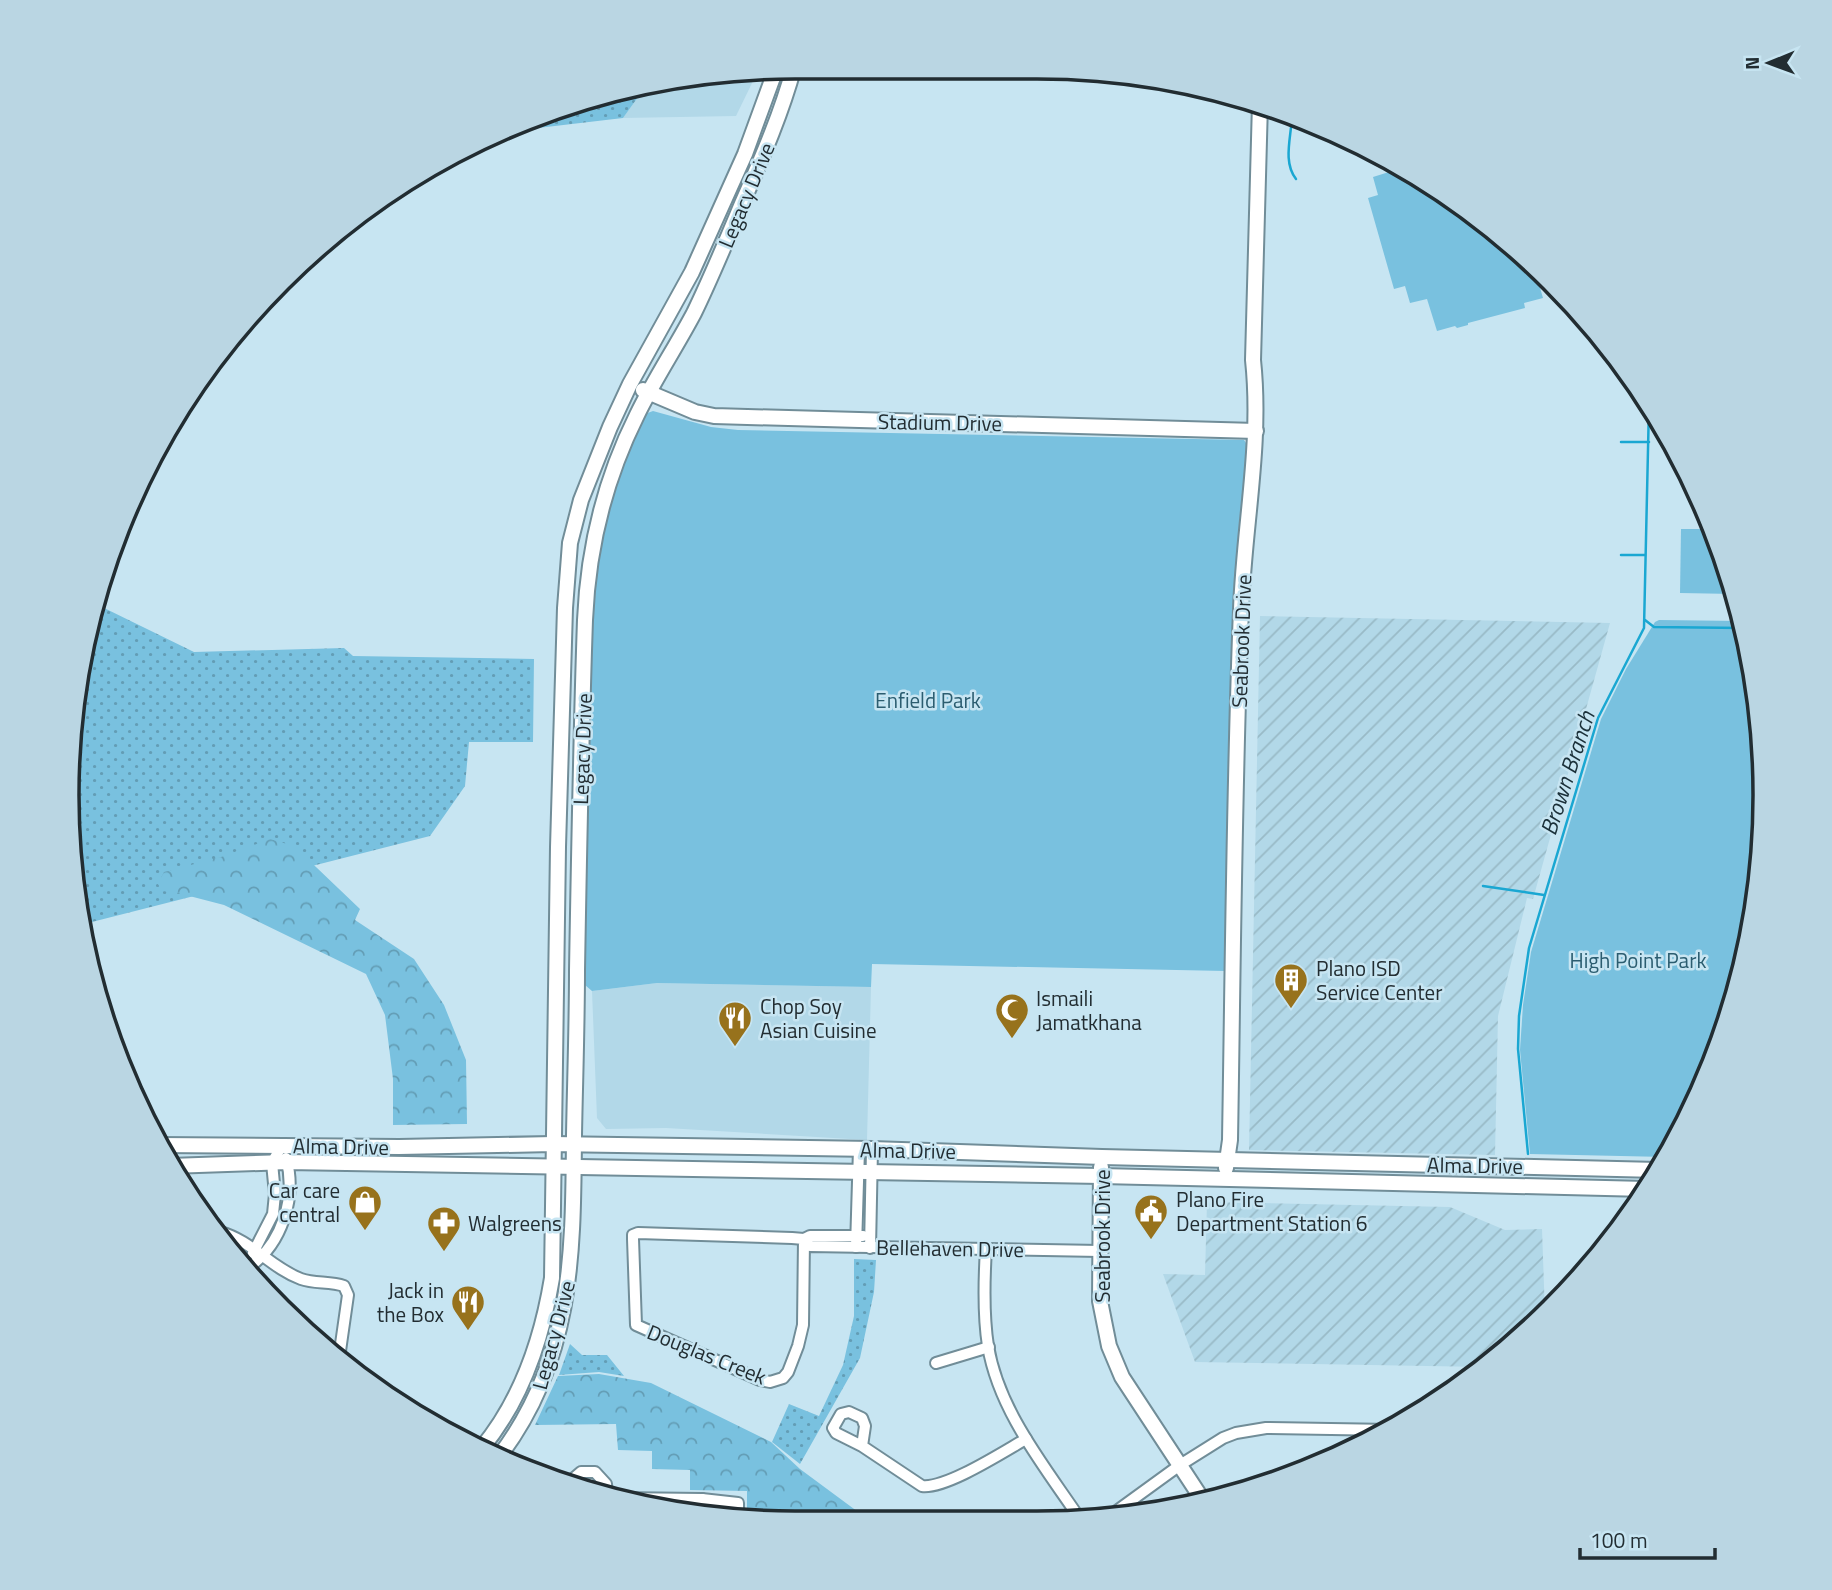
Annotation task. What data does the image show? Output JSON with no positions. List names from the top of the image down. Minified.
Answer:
{"streets":{"main road":["Legacy Drive","Stadium Drive","Seabrook Drive","Alma Drive"],"street":["Bellehaven Drive","Douglas Creek"]},"crossings":[["Legacy Drive","Stadium Drive"],["Legacy Drive","Alma Drive"],["Stadium Drive","Seabrook Drive"],["Seabrook Drive","Alma Drive"],["Seabrook Drive","Bellehaven Drive"],["Bellehaven Drive","Douglas Creek"]],"water":["Brown Branch"],"parks":["Enfield Park","High Point Park"],"places":{"building":["Plano ISD Service Center"],"mosque":["Ismaili Jamatkhana"],"restaurant":["Chop Soy Asian Cuisine","Jack in the Box"],"shop":["Car care central"],"public building":["Plano Fire Department Station 6"],"pharmacy":["Walgreens"]},"scale_bar":"100 m","north":"left"}
